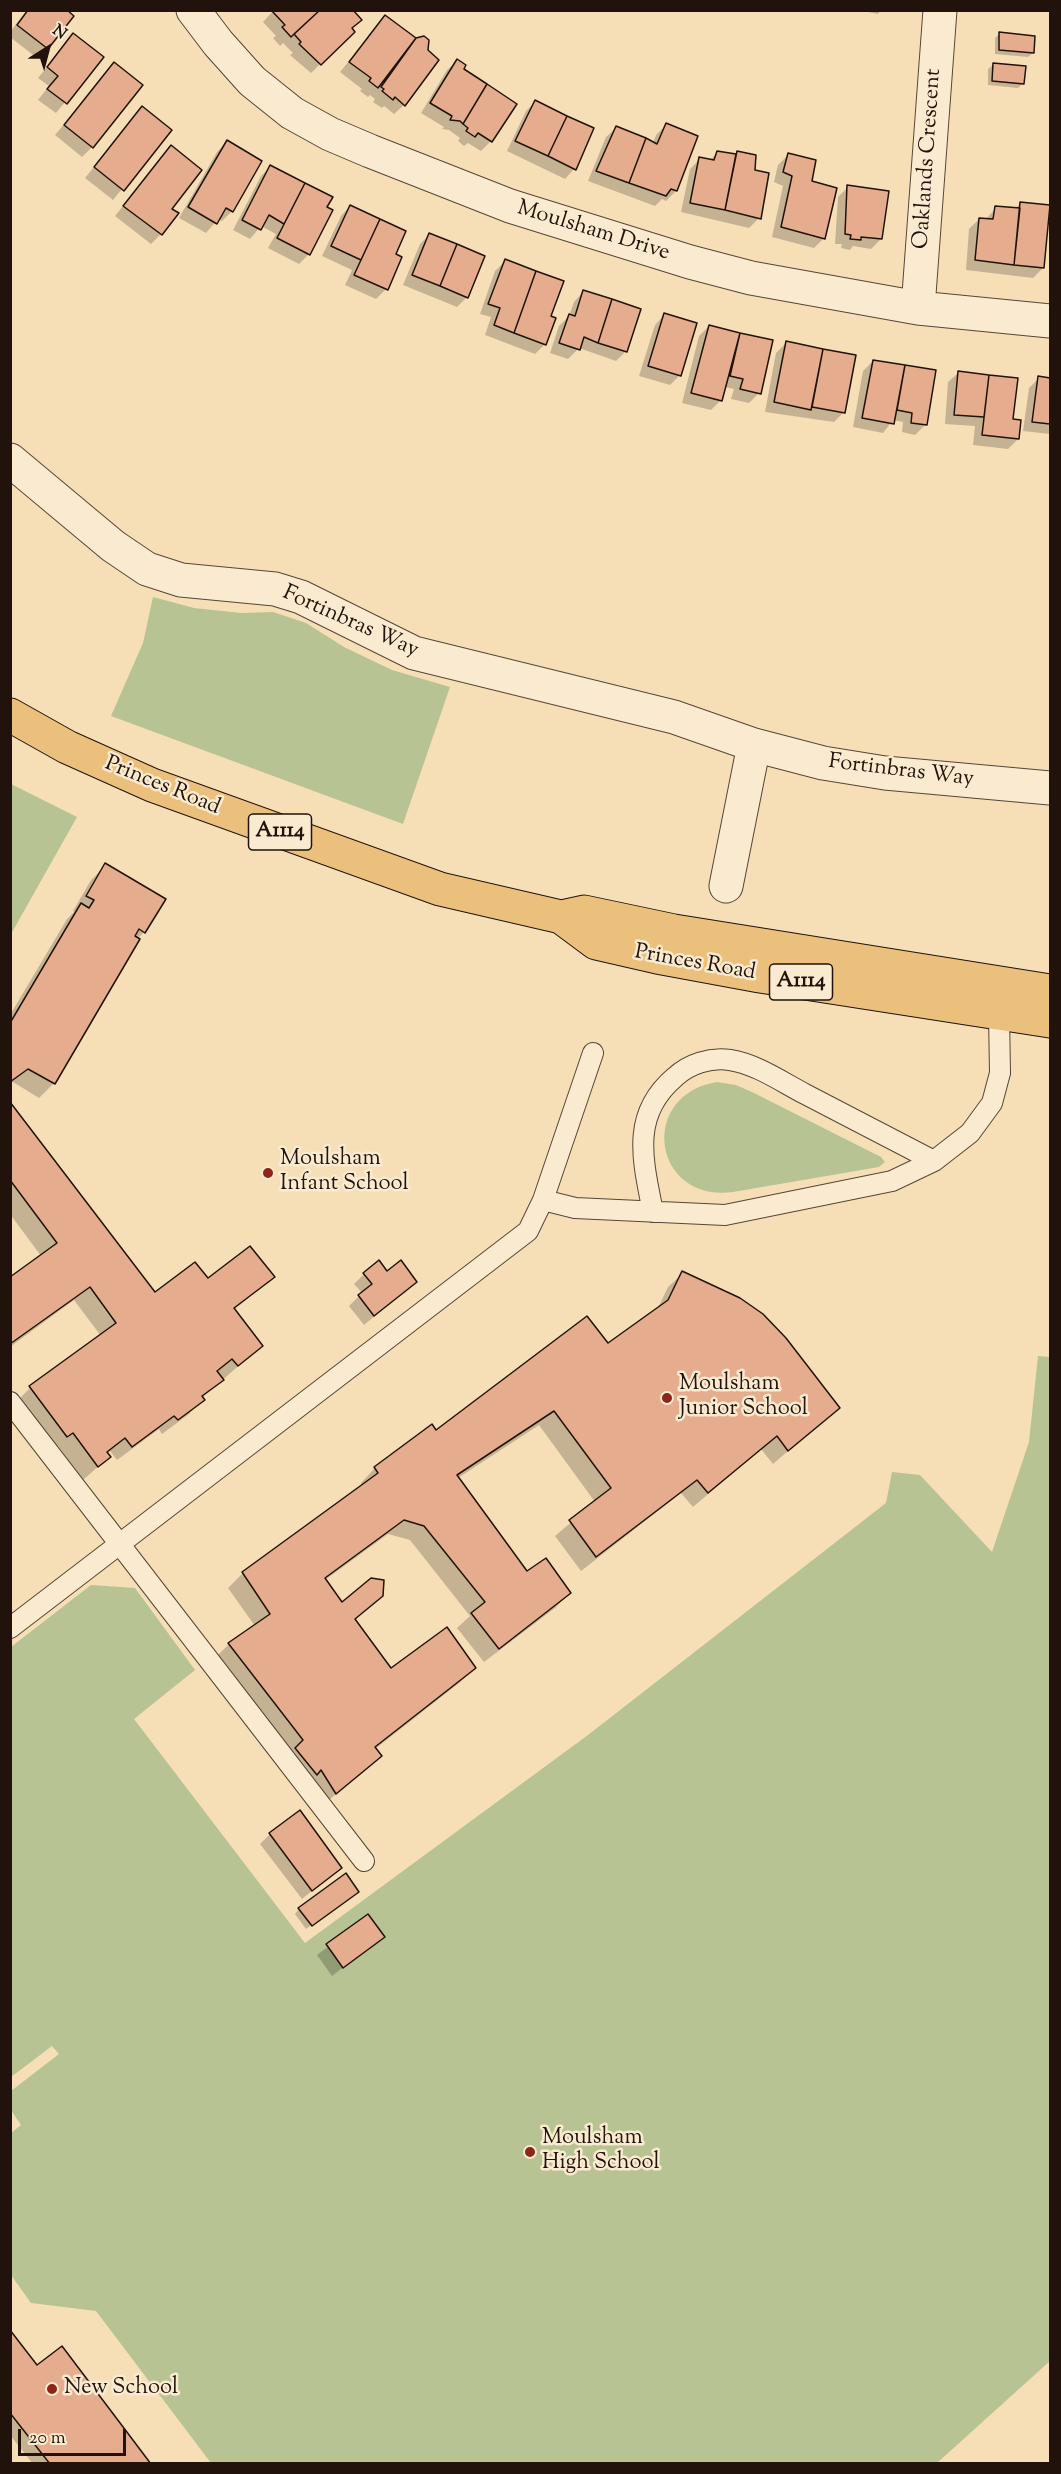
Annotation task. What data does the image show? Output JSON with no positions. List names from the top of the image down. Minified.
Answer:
{"streets":{"main road":["Princes Road","A1114"],"street":["Oaklands Crescent","Moulsham Drive","Fortinbras Way"]},"crossings":[["Oaklands Crescent","Moulsham Drive"]],"places":["Moulsham Infant School","Moulsham Junior School","Moulsham High School","New School"],"scale_bar":"20 m","north":"top right"}
